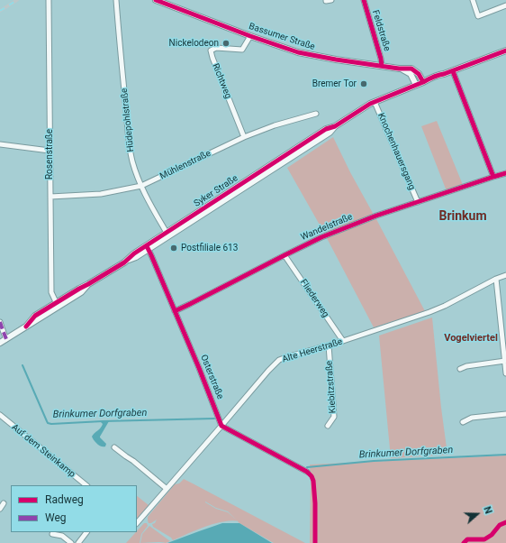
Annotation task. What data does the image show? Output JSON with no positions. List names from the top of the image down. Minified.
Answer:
{"streets":{"street":["Feldstraße","Bassumer Straße","Richtweg","Hüdepohlstraße","Knochenhauersgang","Rosenstraße","Mühlenstraße","Syker Straße","Wandelstraße","Fliederweg","Alte Heerstraße","Osterstraße","Kiebitzstraße","Auf dem Steinkamp"]},"crossings":[["Feldstraße","Bassumer Straße"],["Bassumer Straße","Richtweg"],["Bassumer Straße","Syker Straße"],["Richtweg","Mühlenstraße"],["Hüdepohlstraße","Mühlenstraße"],["Hüdepohlstraße","Syker Straße"],["Knochenhauersgang","Syker Straße"],["Knochenhauersgang","Wandelstraße"],["Rosenstraße","Mühlenstraße"],["Rosenstraße","Syker Straße"],["Syker Straße","Osterstraße"],["Wandelstraße","Fliederweg"],["Wandelstraße","Osterstraße"],["Fliederweg","Alte Heerstraße"],["Alte Heerstraße","Osterstraße"],["Alte Heerstraße","Kiebitzstraße"]],"districts":["Brinkum","Vogelviertel"],"water":["Brinkumer Dorfgraben"],"places":["Nickelodeon","Bremer Tor","Postfiliale 613"],"legend":["Radweg","Weg"],"north":"right"}
